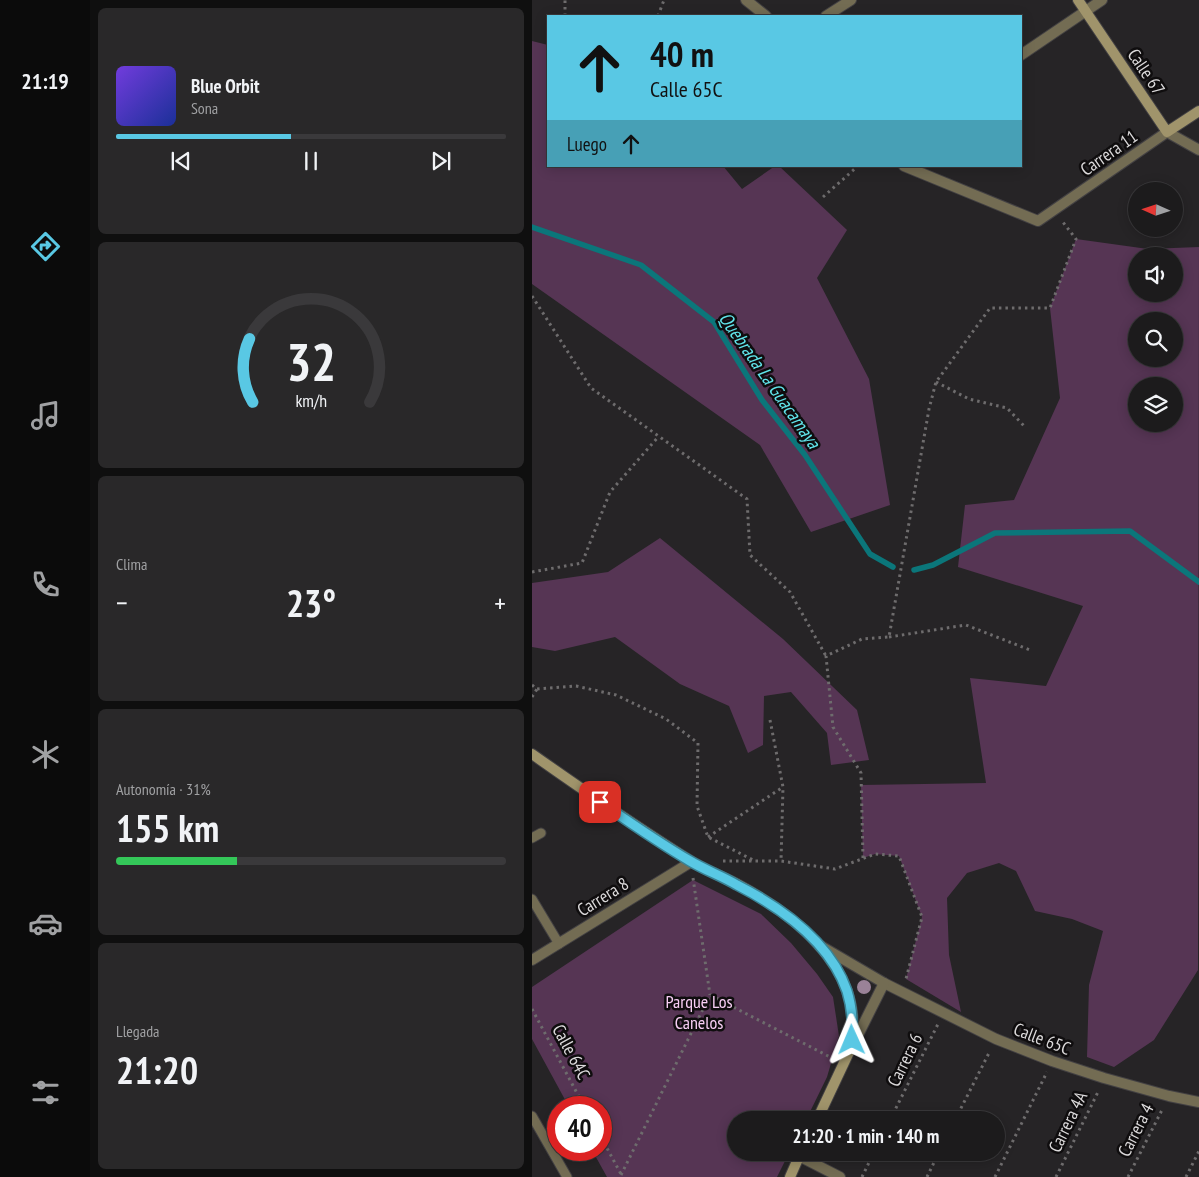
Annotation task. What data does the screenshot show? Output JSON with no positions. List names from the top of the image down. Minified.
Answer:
{"streets":{"street":["Calle 67","Carrera 11","Carrera 8","Calle 65C"],"path":["Calle 64C","Carrera 6","Carrera 4A","Carrera 4"]},"crossings":[["Calle 67","Carrera 11"],["Carrera 8","Calle 65C"],["Calle 65C","Carrera 6"],["Calle 65C","Carrera 4A"],["Calle 65C","Carrera 4"]],"water":["Quebrada La Guacamaya"],"parks":["Parque Los Canelos"],"north":"left","page":{"tabs":"21:19","turn":["40 m","Calle 65C"],"song":["Blue Orbit","Sona"],"then":"Luego","tile":["Clima",["Autonomía · 31%","155 km"],["Llegada","21:20"]],"heat":["−","23°","+"],"limit":"40","trip":"21:20 · 1 min · 140 m","gauge":["32","km/h"]}}
